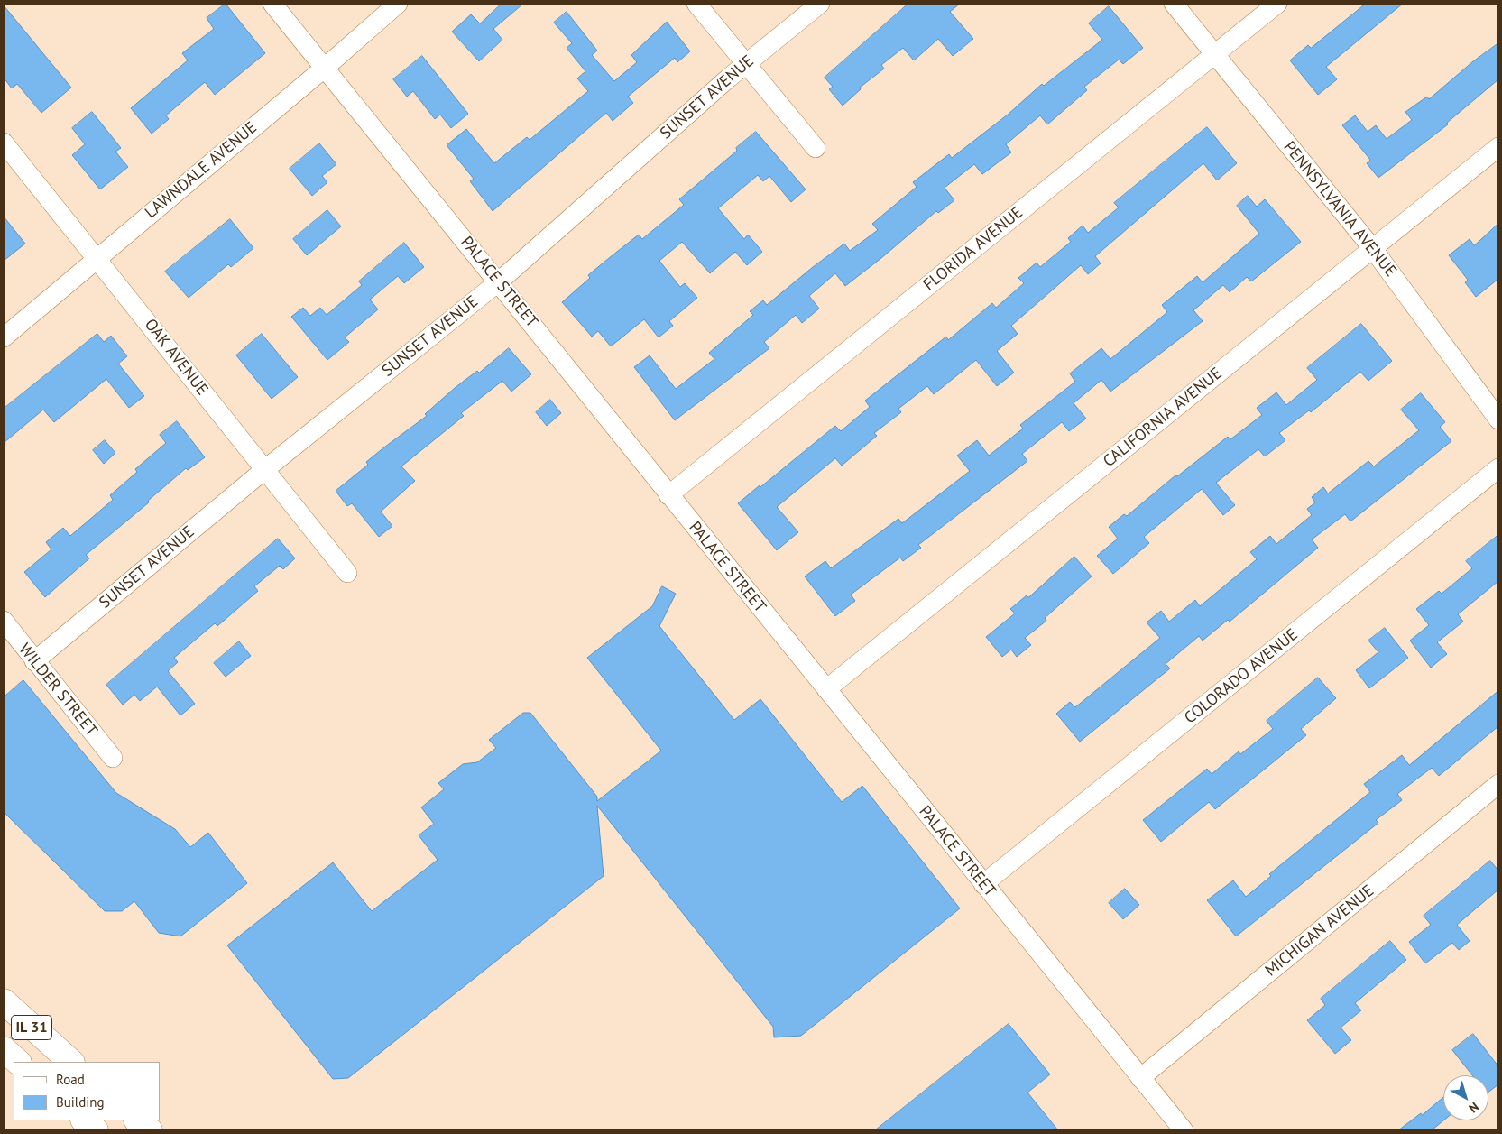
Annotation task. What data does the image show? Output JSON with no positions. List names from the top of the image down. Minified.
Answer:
{"streets":{"main road":["IL 31"],"street":["SUNSET AVENUE","LAWNDALE AVENUE","PENNSYLVANIA AVENUE","FLORIDA AVENUE","PALACE STREET","OAK AVENUE","CALIFORNIA AVENUE","COLORADO AVENUE","WILDER STREET","MICHIGAN AVENUE"]},"crossings":[["SUNSET AVENUE","PALACE STREET"],["SUNSET AVENUE","OAK AVENUE"],["SUNSET AVENUE","WILDER STREET"],["LAWNDALE AVENUE","PALACE STREET"],["LAWNDALE AVENUE","OAK AVENUE"],["PENNSYLVANIA AVENUE","FLORIDA AVENUE"],["PENNSYLVANIA AVENUE","CALIFORNIA AVENUE"],["FLORIDA AVENUE","PALACE STREET"],["PALACE STREET","CALIFORNIA AVENUE"],["PALACE STREET","COLORADO AVENUE"],["PALACE STREET","MICHIGAN AVENUE"]],"legend":["Road","Building"],"north":"bottom right"}
